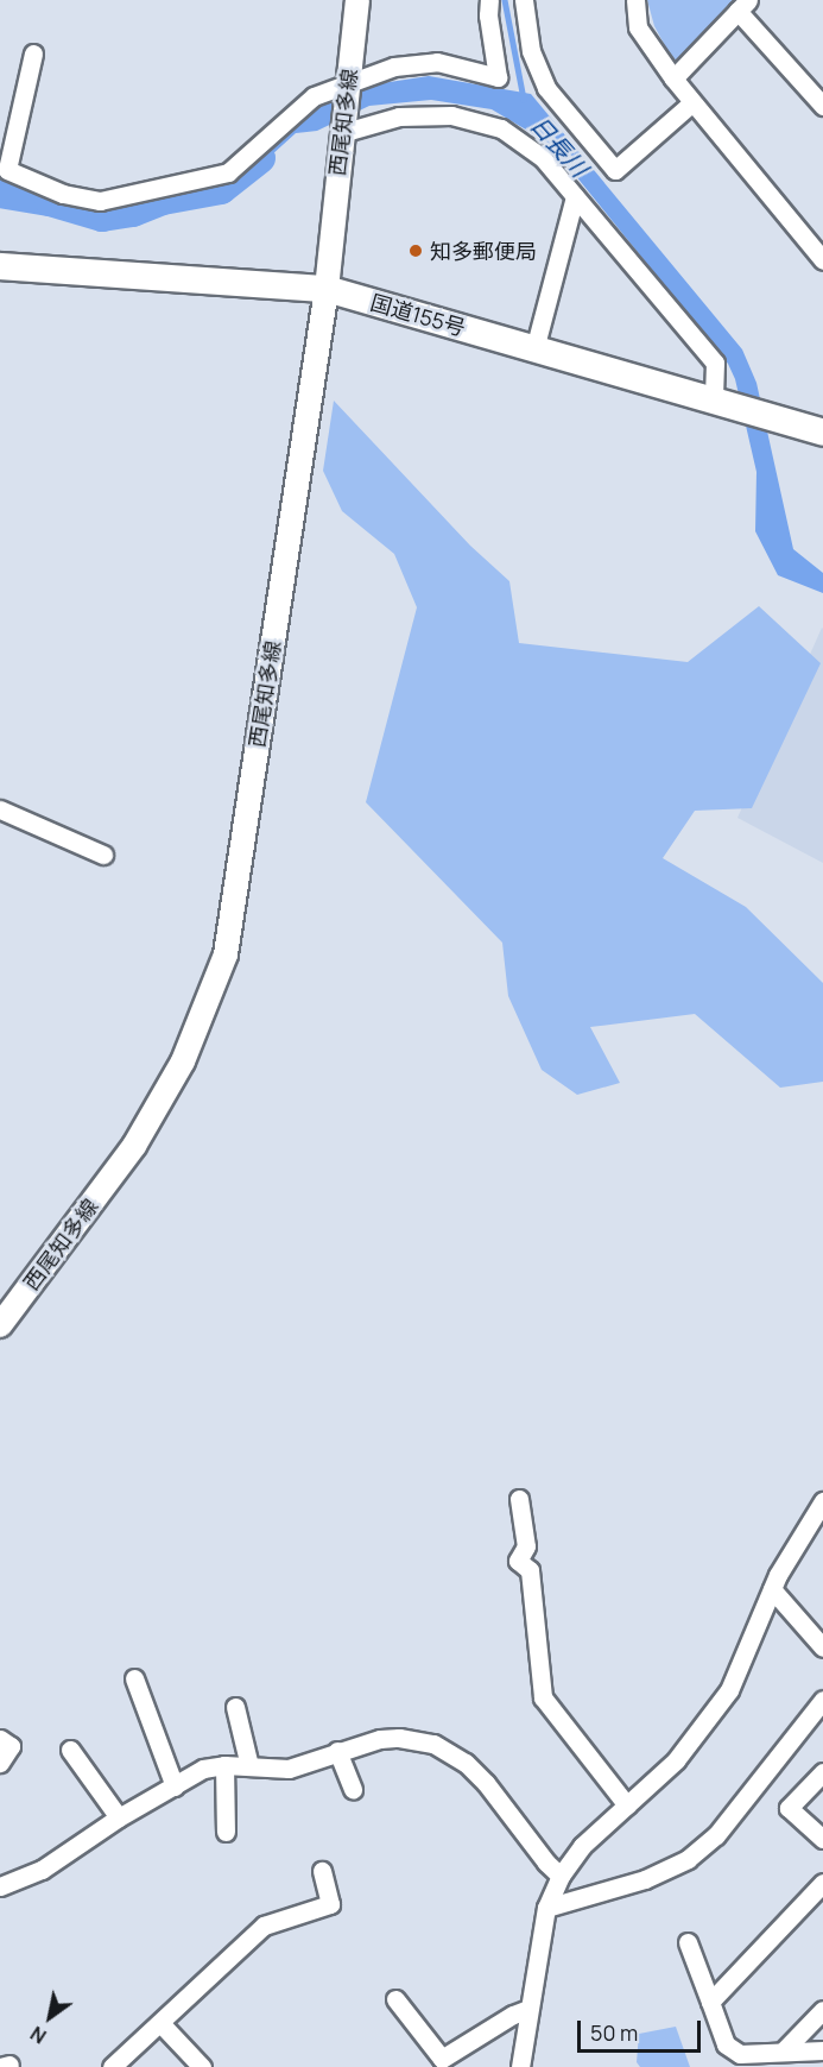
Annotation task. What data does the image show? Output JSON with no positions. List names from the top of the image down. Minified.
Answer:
{"streets":{"highway":["国道155号"],"main road":["西尾知多線"]},"crossings":[["西尾知多線","国道155号"]],"water":["日長川"],"places":["知多郵便局"],"scale_bar":"50 m","north":"bottom left"}
